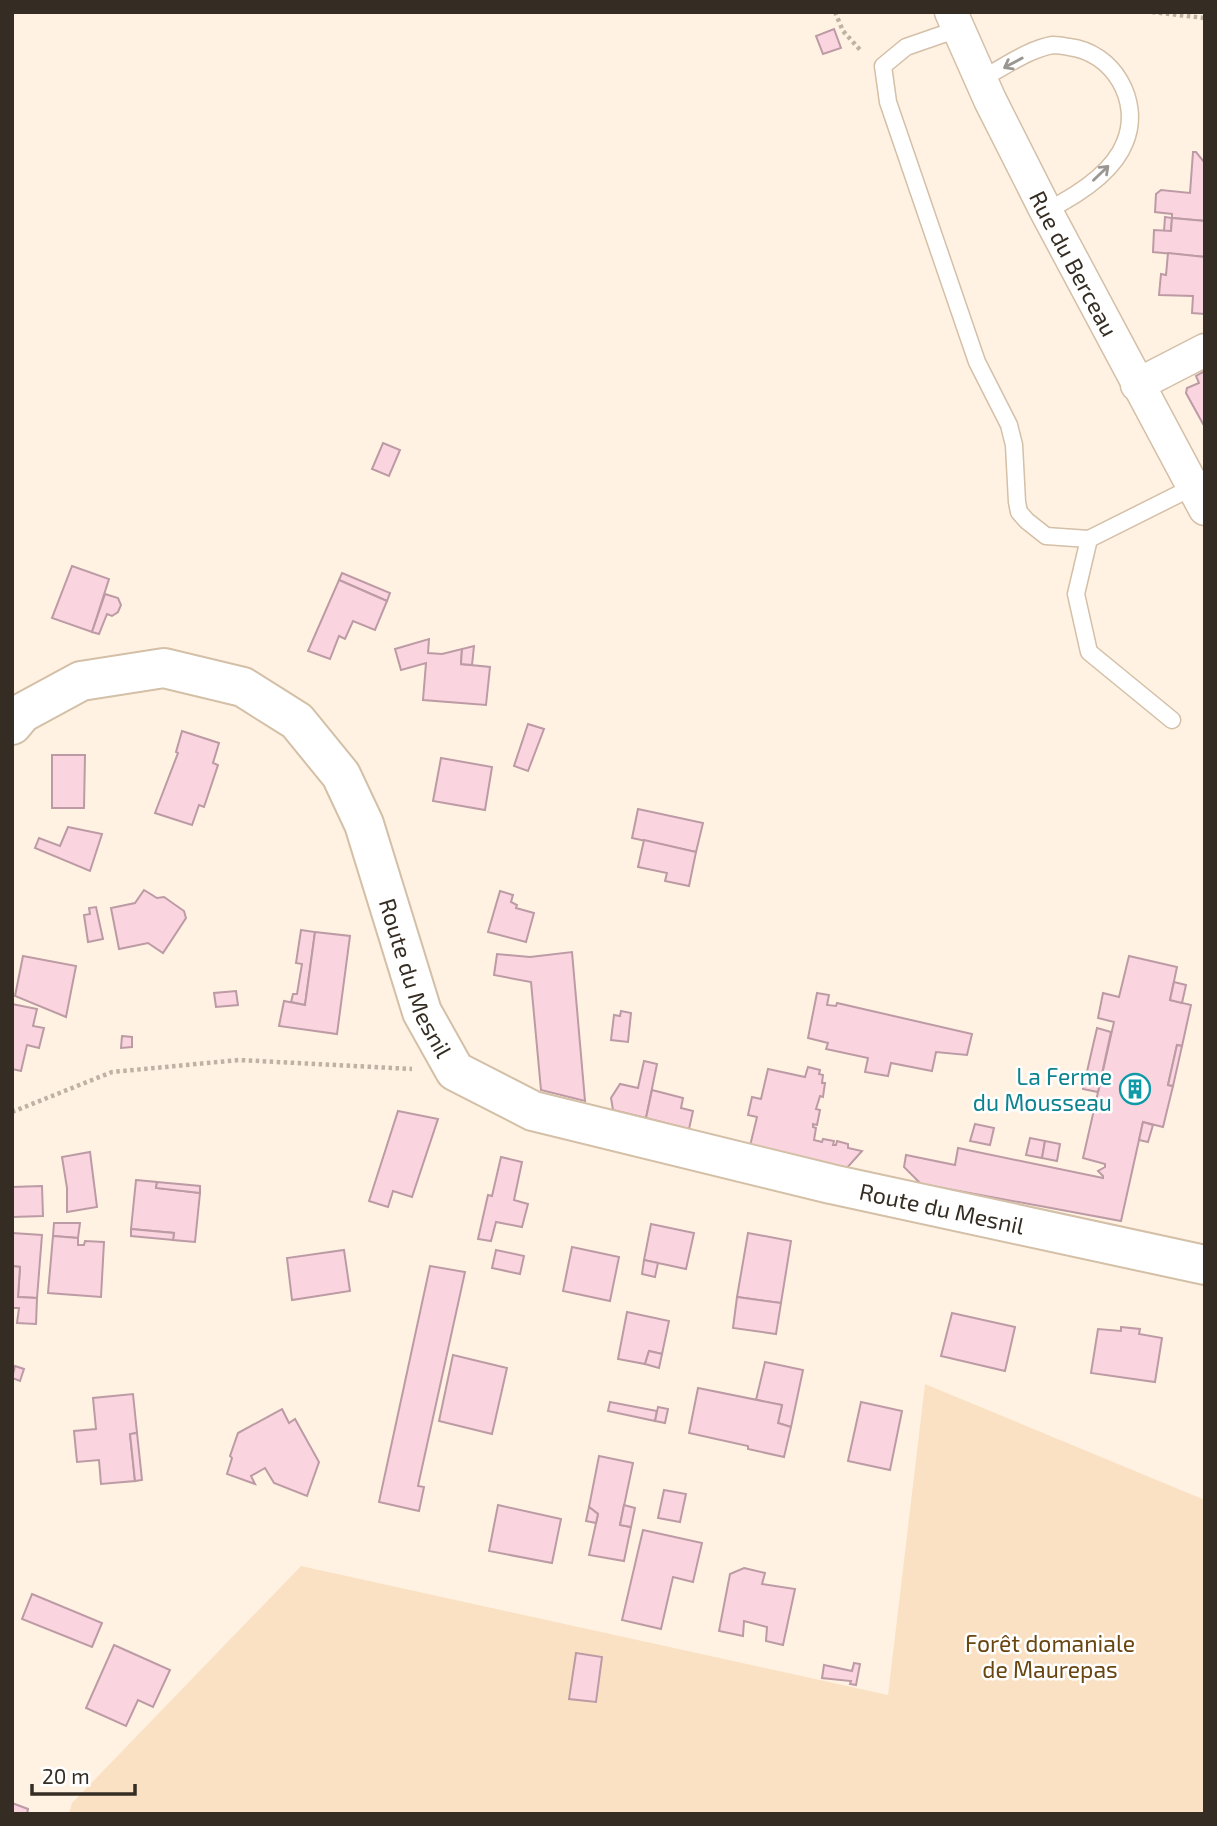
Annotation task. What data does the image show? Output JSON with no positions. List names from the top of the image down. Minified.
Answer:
{"streets":{"street":["Rue du Berceau","Route du Mesnil"]},"parks":["Forêt domaniale de Maurepas"],"places":{"building":["La Ferme du Mousseau"]},"scale_bar":"20 m"}
